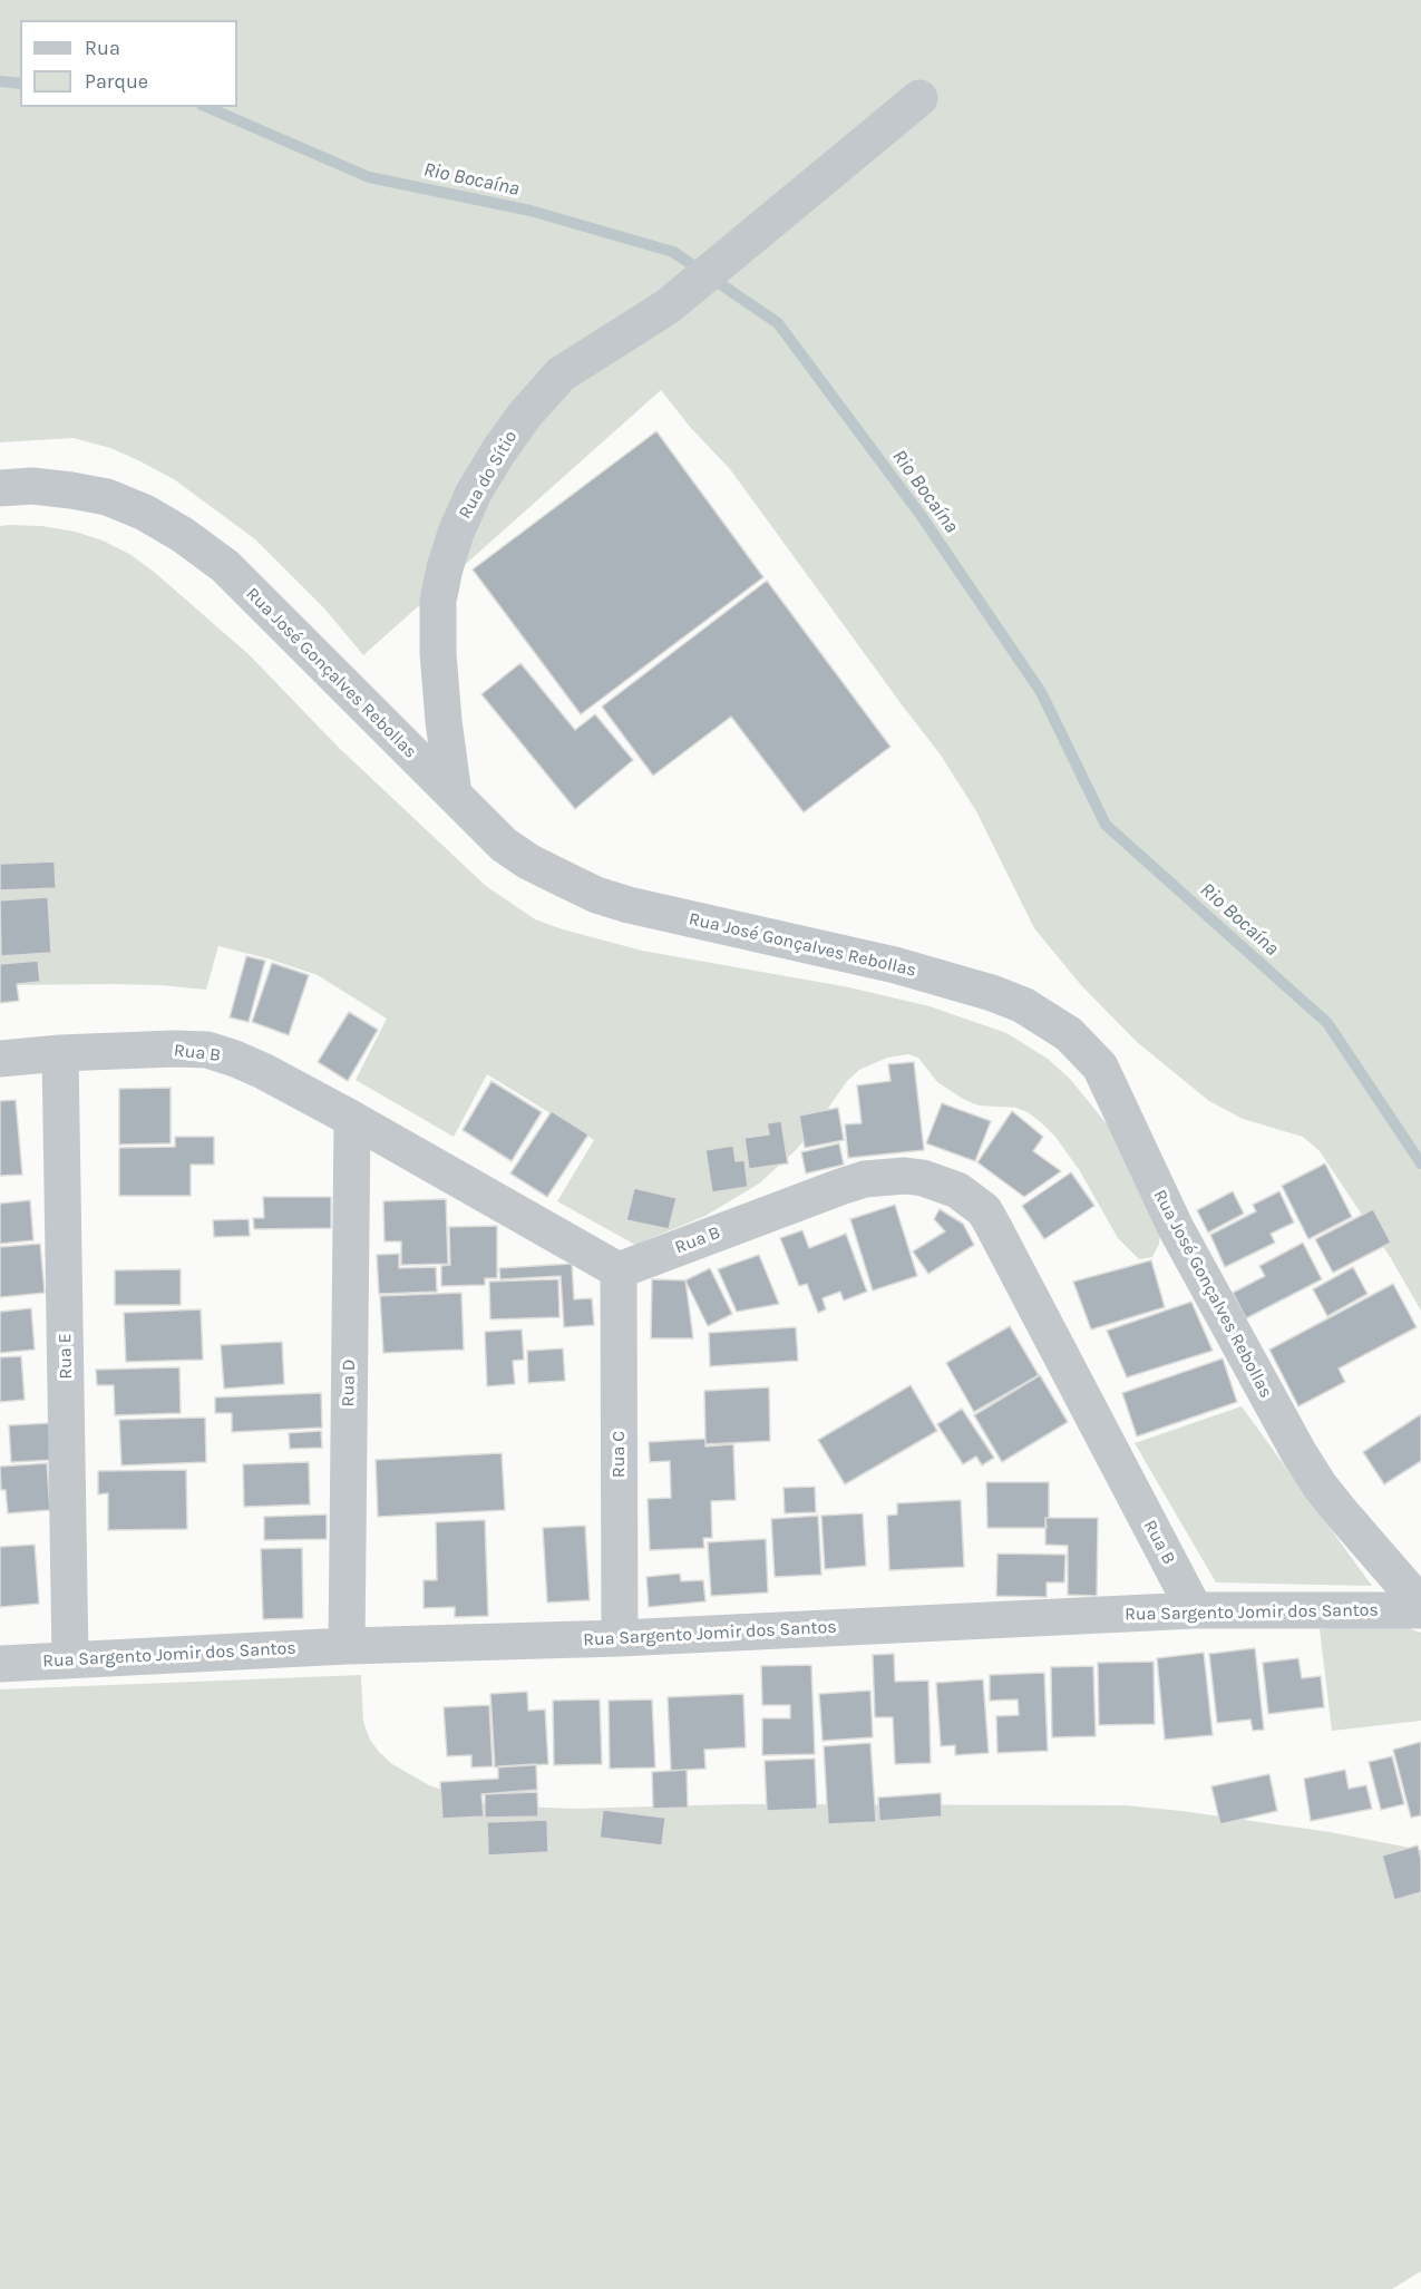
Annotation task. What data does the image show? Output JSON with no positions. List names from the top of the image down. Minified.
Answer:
{"streets":{"street":["Rua do Sítio","Rua José Gonçalves Rebollas","Rua B","Rua E","Rua D","Rua C","Rua Sargento Jomir dos Santos"]},"crossings":[["Rua do Sítio","Rua José Gonçalves Rebollas"],["Rua B","Rua E"],["Rua B","Rua D"],["Rua B","Rua C"],["Rua B","Rua Sargento Jomir dos Santos"],["Rua E","Rua Sargento Jomir dos Santos"],["Rua D","Rua Sargento Jomir dos Santos"],["Rua C","Rua Sargento Jomir dos Santos"]],"water":["Rio Bocaína"],"legend":["Rua","Parque"]}
